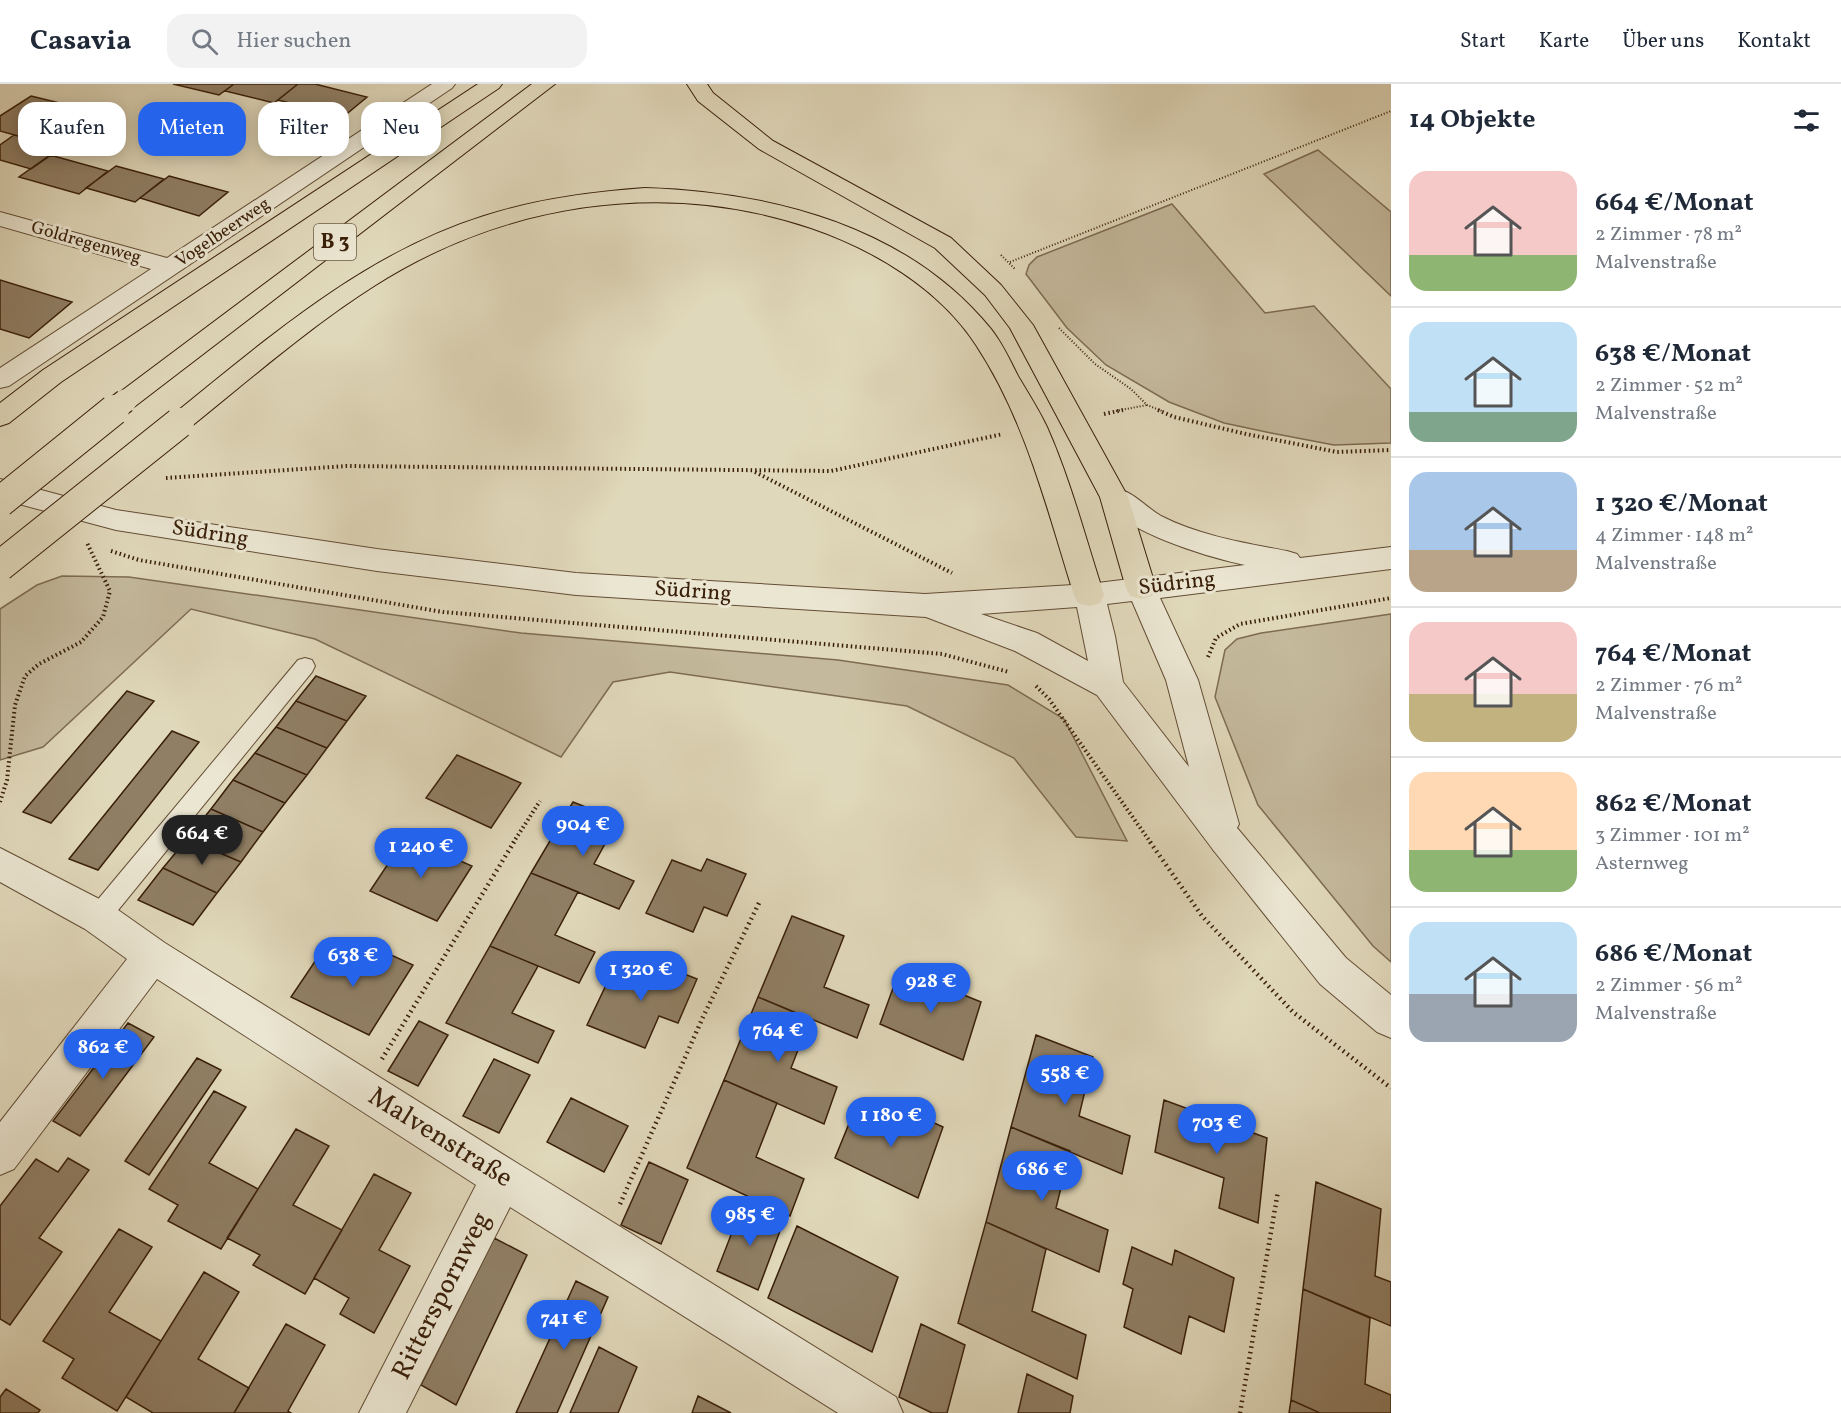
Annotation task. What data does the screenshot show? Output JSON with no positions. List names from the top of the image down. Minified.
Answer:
{"streets":{"highway":["B 3"],"street":["Vogelbeerweg","Goldregenweg","Südring","Malvenstraße","Ritterspornweg"]},"crossings":[["Vogelbeerweg","Goldregenweg"],["Malvenstraße","Ritterspornweg"]],"page":{"header":"Casavia","search":"Hier suchen","nav":["Start","Karte","Über uns","Kontakt"],"heading":"14 Objekte","chip":["Kaufen","Mieten","Filter","Neu"],"list":[{"name":"664 €/Monat","note":"2 Zimmer · 78 m² · Malvenstraße"},{"name":"638 €/Monat","note":"2 Zimmer · 52 m² · Malvenstraße"},{"name":"1 320 €/Monat","note":"4 Zimmer · 148 m² · Malvenstraße"},{"name":"764 €/Monat","note":"2 Zimmer · 76 m² · Malvenstraße"},{"name":"862 €/Monat","note":"3 Zimmer · 101 m² · Asternweg"},{"name":"686 €/Monat","note":"2 Zimmer · 56 m² · Malvenstraße"}],"price":["904 €","664 €","1 240 €","638 €","1 320 €","928 €","764 €","862 €","558 €","1 180 €","703 €","686 €","985 €","741 €"]}}
